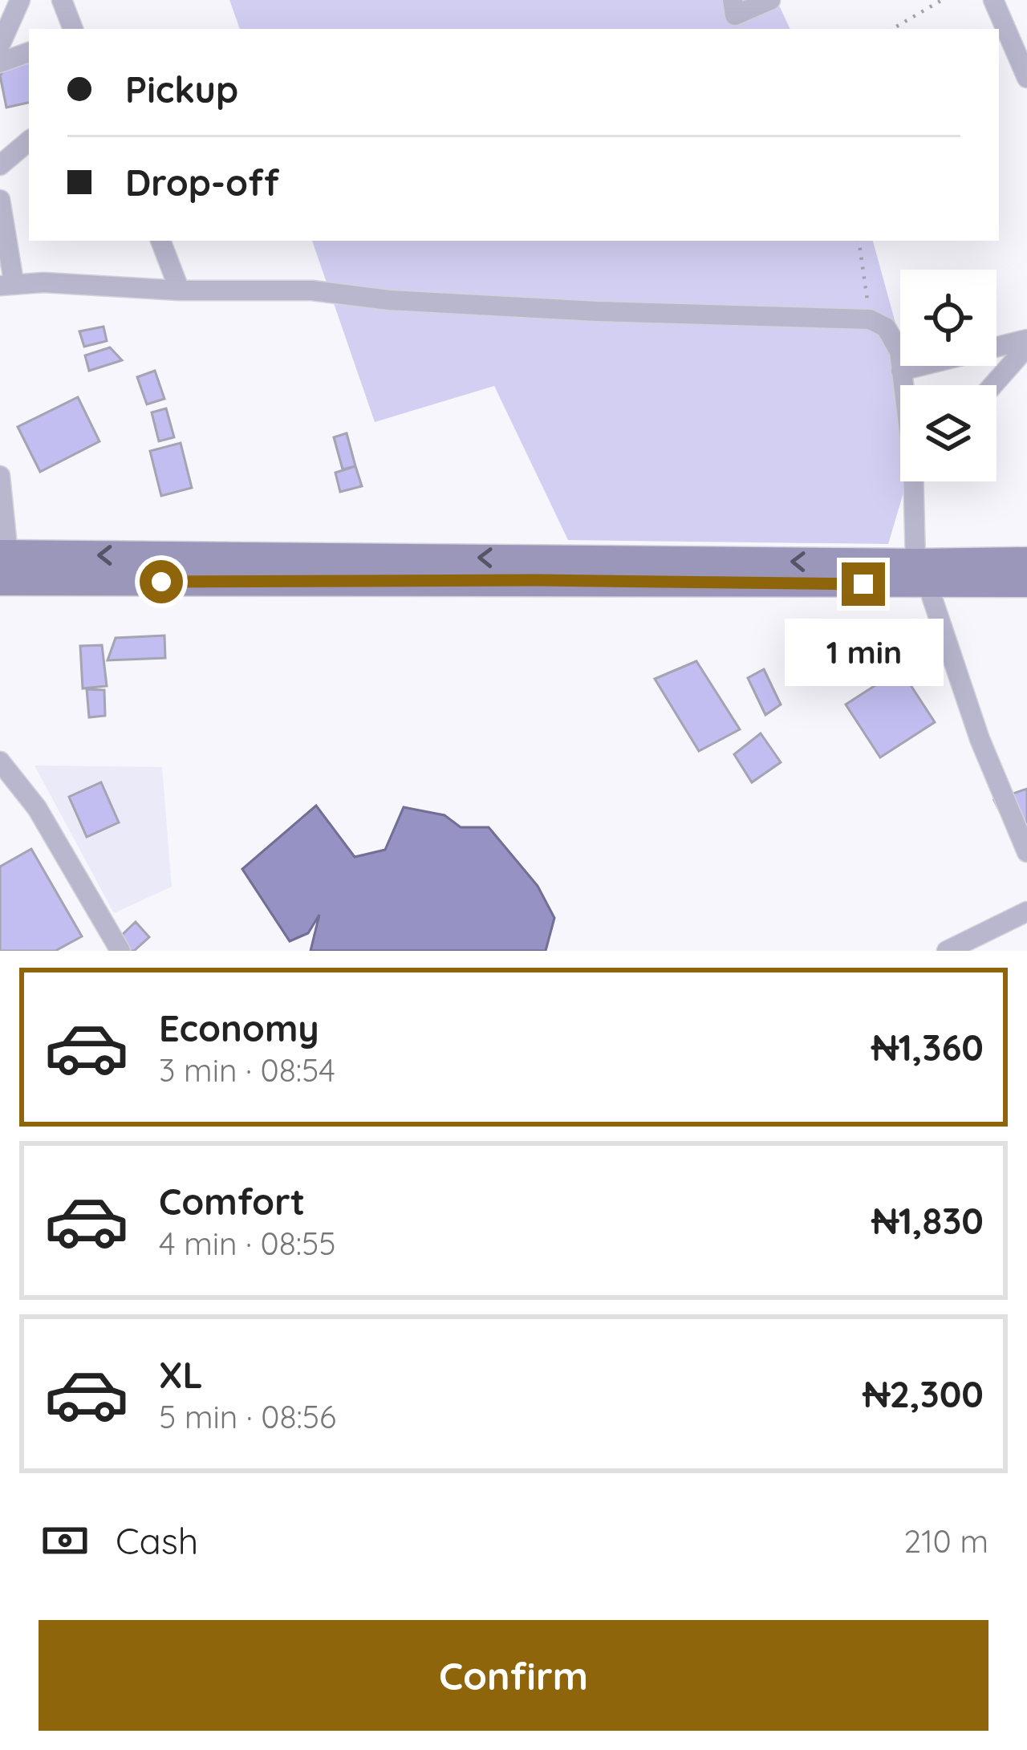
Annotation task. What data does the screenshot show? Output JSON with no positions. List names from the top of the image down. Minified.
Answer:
{"page":{"banner":["Pickup","Drop-off"],"bubble":"1 min","list":[{"name":"Economy","note":"3 min · 08:54","value":"₦1,360"},{"name":"Comfort","note":"4 min · 08:55","value":"₦1,830"},{"name":"XL","note":"5 min · 08:56","value":"₦2,300"}],"pay":["Cash","210 m"],"buttons":"Confirm"}}
